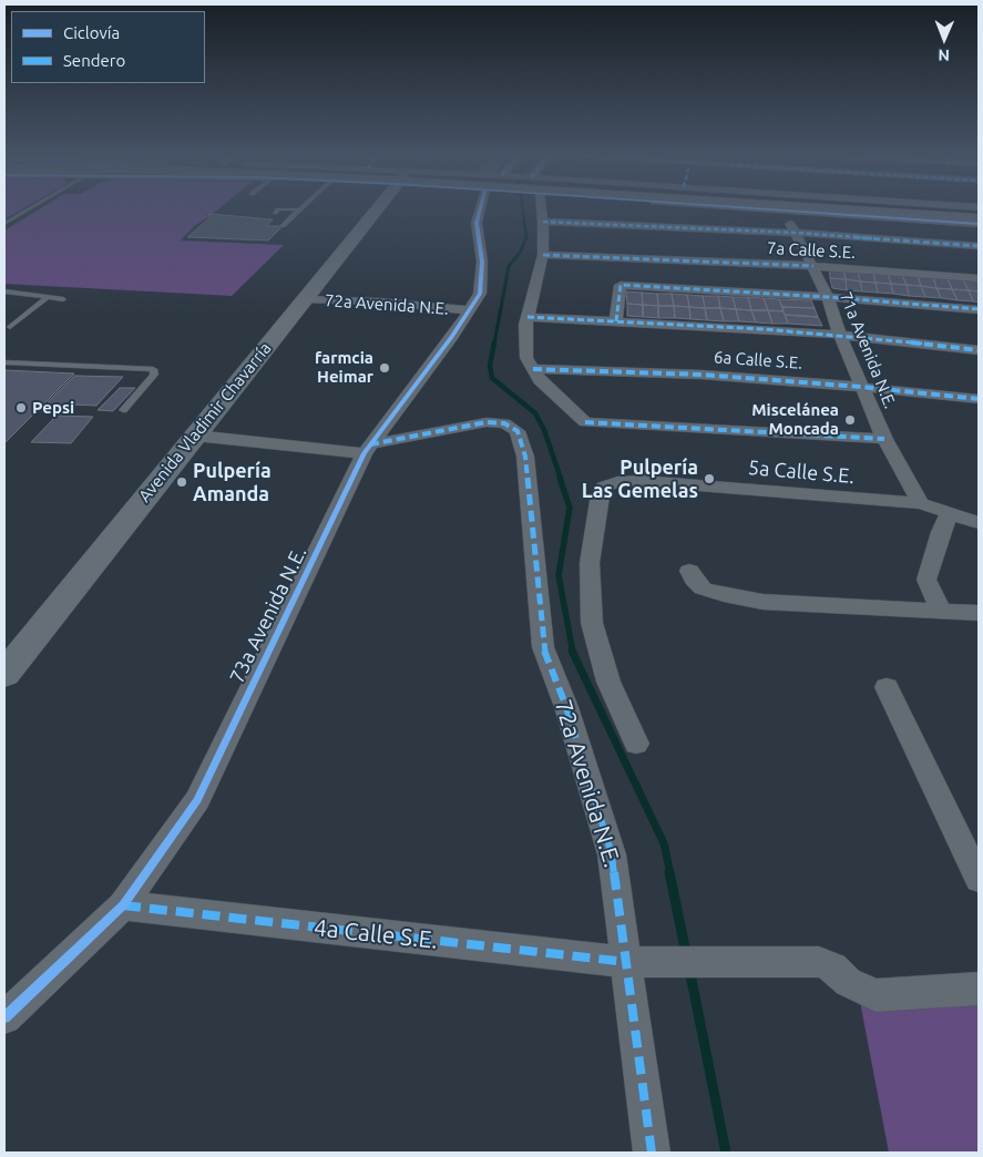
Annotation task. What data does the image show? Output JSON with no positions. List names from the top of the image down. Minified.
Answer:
{"streets":{"main road":["Avenida Vladimir Chavarría"],"street":["7a Calle S.E.","72a Avenida N.E.","71a Avenida N.E.","6a Calle S.E.","5a Calle S.E.","73a Avenida N.E.","4a Calle S.E."]},"crossings":[["7a Calle S.E.","71a Avenida N.E."],["72a Avenida N.E.","Avenida Vladimir Chavarría"],["72a Avenida N.E.","73a Avenida N.E."],["72a Avenida N.E.","4a Calle S.E."],["71a Avenida N.E.","6a Calle S.E."],["71a Avenida N.E.","5a Calle S.E."],["73a Avenida N.E.","4a Calle S.E."]],"places":["farmcia Heimar","Pepsi","Miscelánea Moncada","Pulpería Las Gemelas","Pulpería Amanda"],"legend":["Ciclovía","Sendero"],"north":"bottom"}
